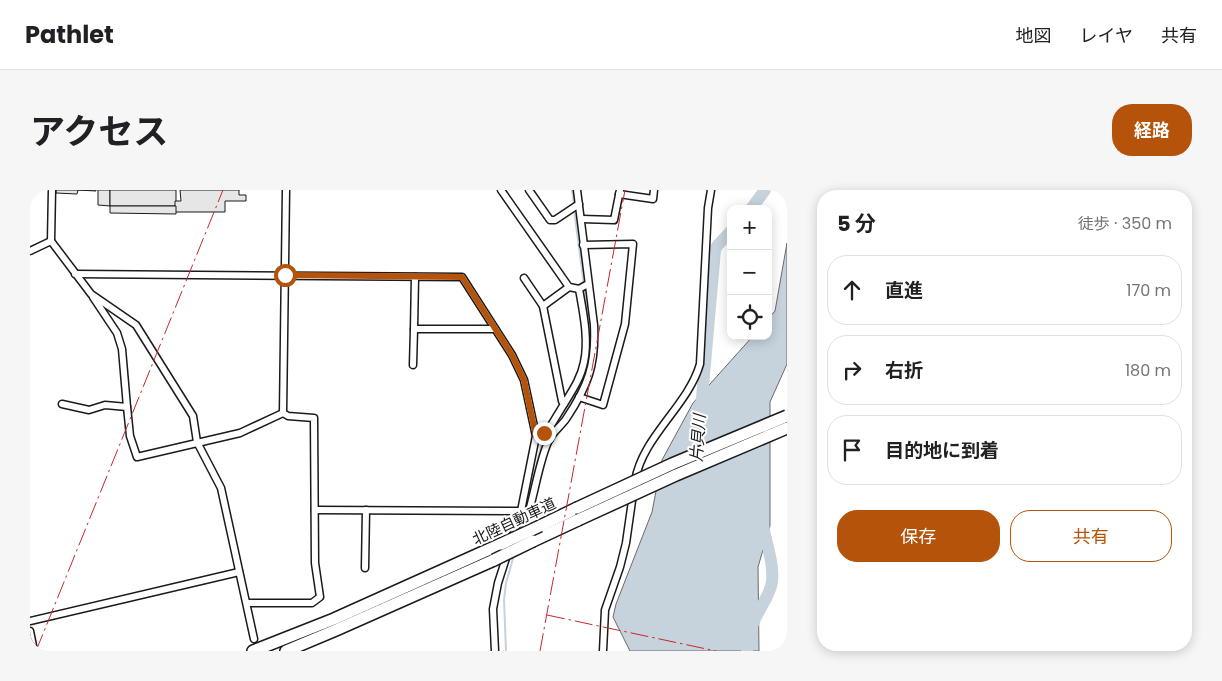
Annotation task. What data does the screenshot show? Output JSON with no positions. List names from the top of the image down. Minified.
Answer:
{"streets":{"highway":["北陸自動車道"]},"water":["片貝川"],"page":{"header":"Pathlet","nav":["地図","レイヤ","共有"],"title":"アクセス","buttons":["経路",["保存","共有"]],"heading":["5 分","徒歩 · 350 m"],"map_buttons":["+","−"],"list":[["直進","170 m"],["右折","180 m"],"目的地に到着"]}}
